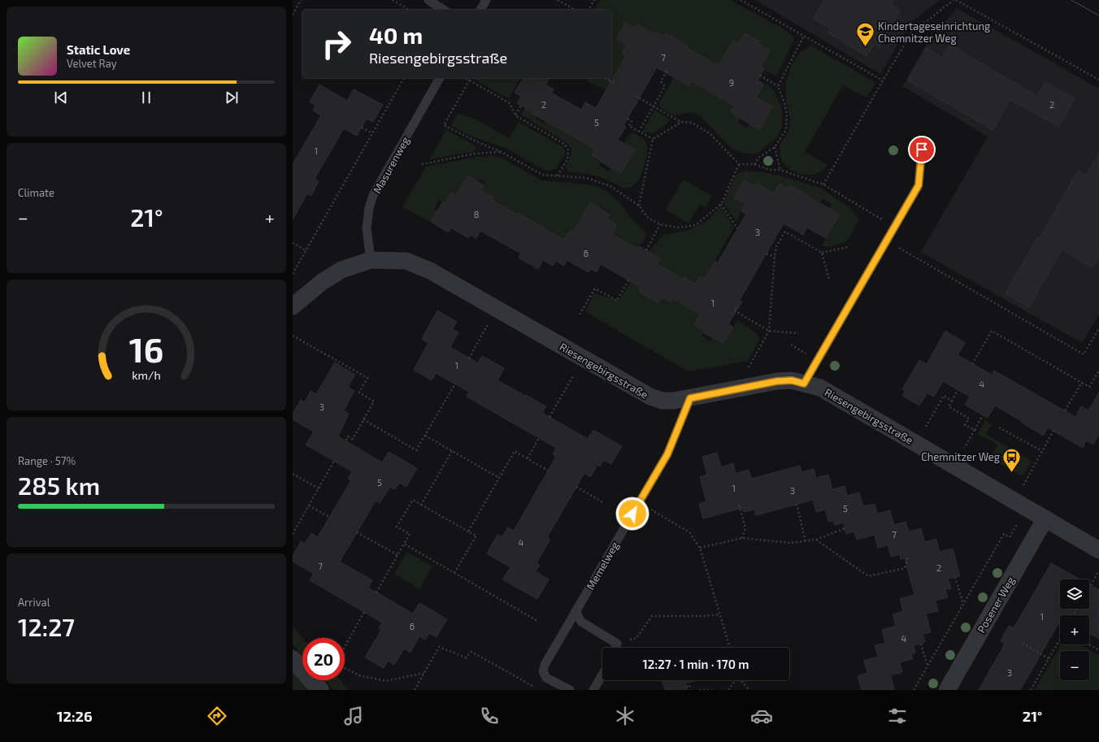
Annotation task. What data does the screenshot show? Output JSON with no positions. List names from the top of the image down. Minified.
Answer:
{"streets":{"street":["Riesengebirgsstraße","Posener Weg"],"lane":["Masurenweg","Memelweg"]},"crossings":[["Masurenweg","Riesengebirgsstraße"],["Riesengebirgsstraße","Memelweg"],["Riesengebirgsstraße","Posener Weg"]],"places":{"school or university":["Kindertageseinrichtung Chemnitzer Weg"],"bus stop":["Chemnitzer Weg"]},"house_numbers":["7","9","2","2","5","1","8","3","6","1","1","4","3","5","1","3","5","7","4","7","2","1","6","4","3"],"page":{"turn":["40 m","Riesengebirgsstraße"],"song":["Static Love","Velvet Ray"],"tile":["Climate",["Range · 57%","285 km"],["Arrival","12:27"]],"heat":["−","21°","+"],"map_buttons":["+","−"],"limit":"20","trip":"12:27 · 1 min · 170 m","tabs":["12:26","21°"],"gauge":["16","km/h"]}}
